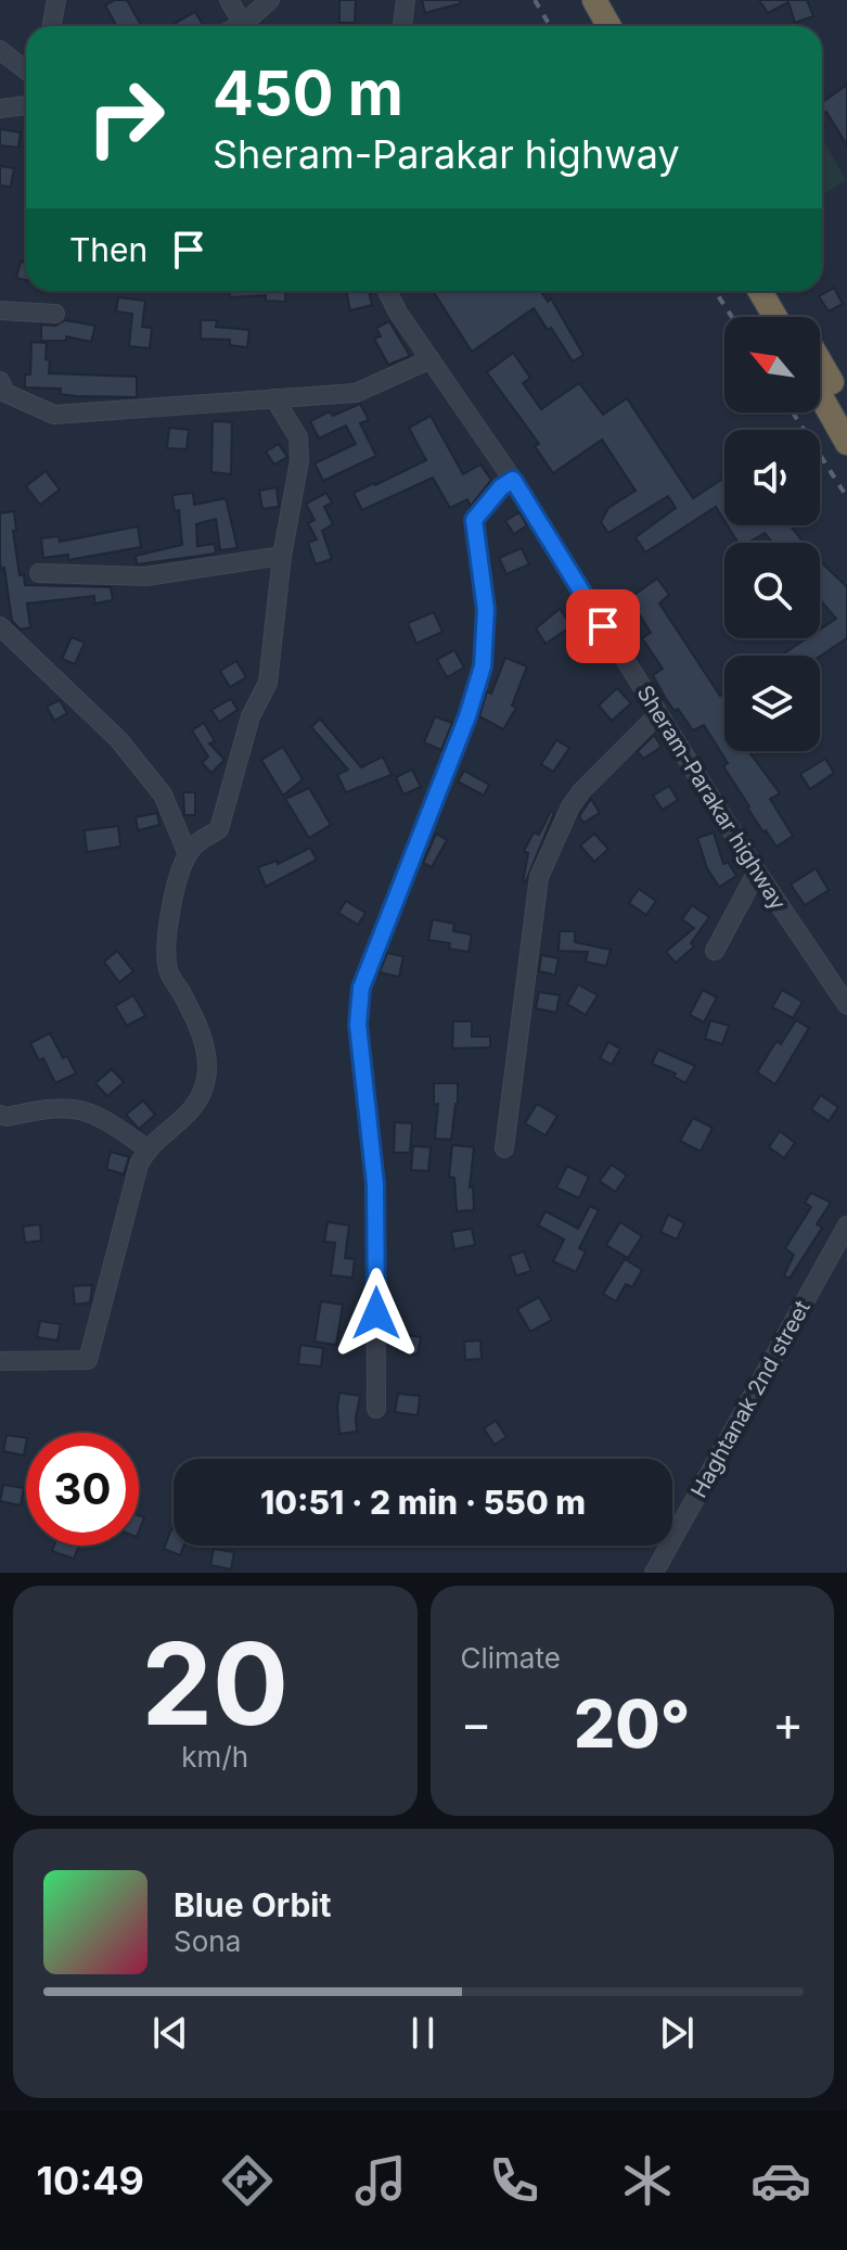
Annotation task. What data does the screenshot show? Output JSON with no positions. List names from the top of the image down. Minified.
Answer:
{"streets":{"street":["Sheram-Parakar highway","Haghtanak 2nd street"]},"north":"top left","page":{"turn":["450 m","Sheram-Parakar highway"],"then":"Then","limit":"30","trip":"10:51 · 2 min · 550 m","tile":[["20","km/h"],"Climate"],"heat":["−","20°","+"],"song":["Blue Orbit","Sona"],"tabs":"10:49"}}
